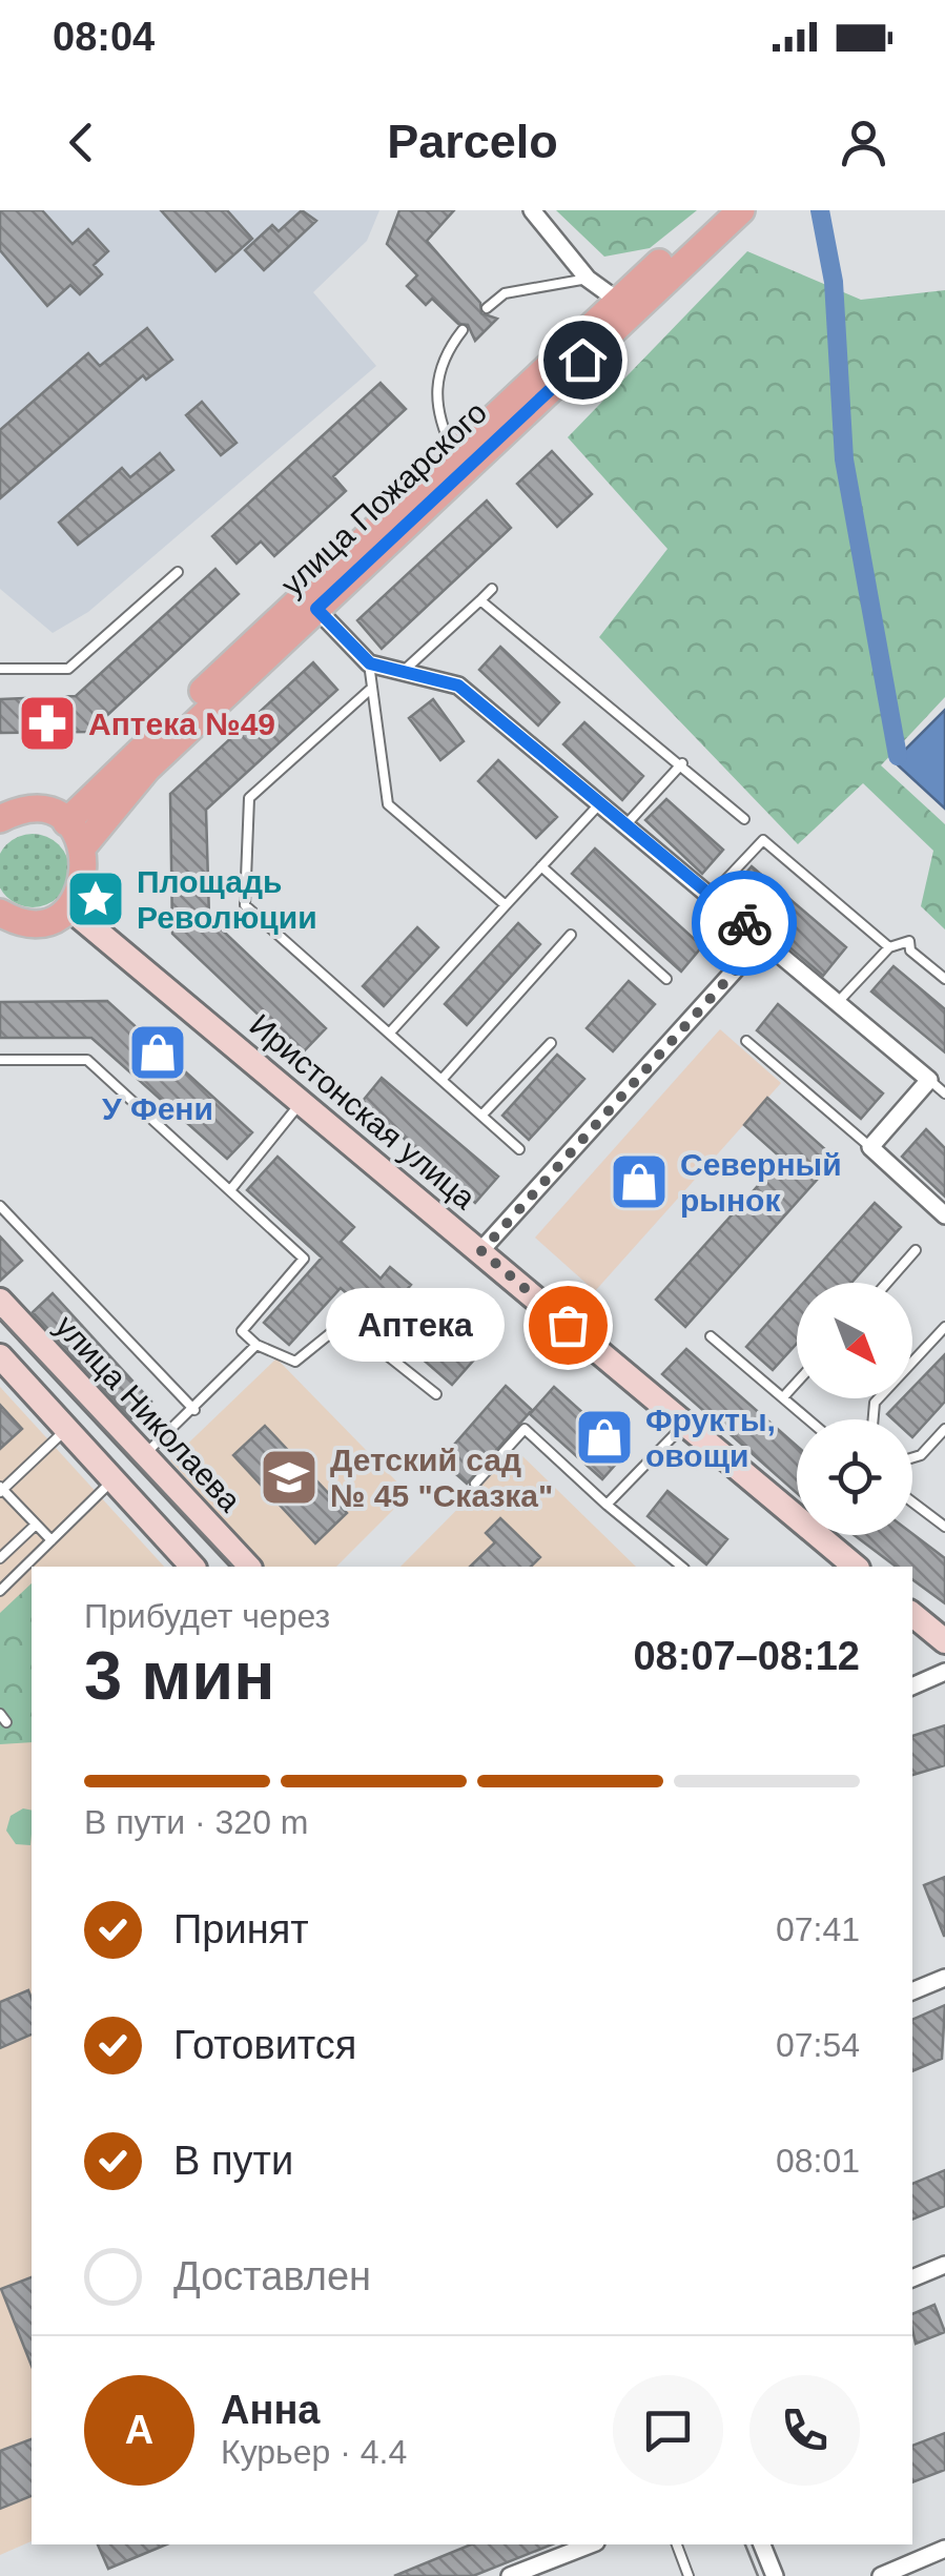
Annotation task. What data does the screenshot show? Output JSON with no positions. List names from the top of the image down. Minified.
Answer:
{"streets":{"main road":["улица Пожарского","Иристонская улица","улица Николаева"]},"places":{"pharmacy":["Аптека №49"],"place":["Площадь Революции"],"shop":["У Фени","Северный рынок","Фрукты, овощи"],"other":["Аптека"],"school or university":["Детский сад № 45 \"Сказка\""]},"north":"bottom right","page":{"status":"08:04","header":"Parcelo","bubble":"Аптека","heading":["3 мин","Прибудет через","08:07–08:12"],"panel":["Анна","Курьер · 4.4"],"bar":"В пути · 320 m","list":[["Принят","07:41"],["Готовится","07:54"],["В пути","08:01"],"Доставлен"],"round":"А"}}
